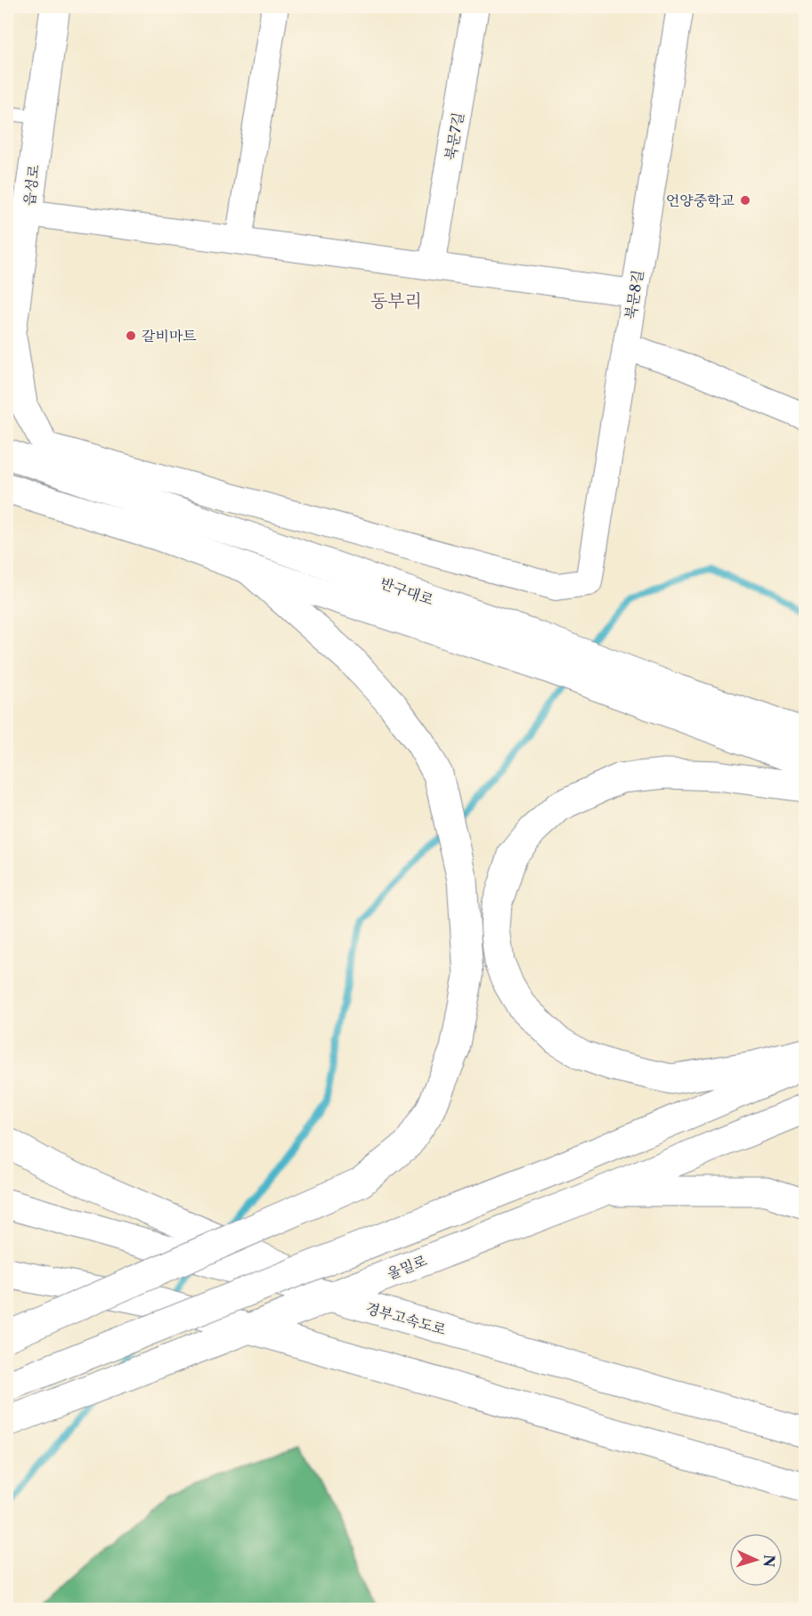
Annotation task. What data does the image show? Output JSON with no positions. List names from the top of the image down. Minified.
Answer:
{"streets":{"main road":["읍성로","반구대로","울밀로","경부고속도로"],"street":["북문7길","북문8길"]},"districts":["동부리"],"places":["언양중학교","갈비마트"],"north":"right"}
